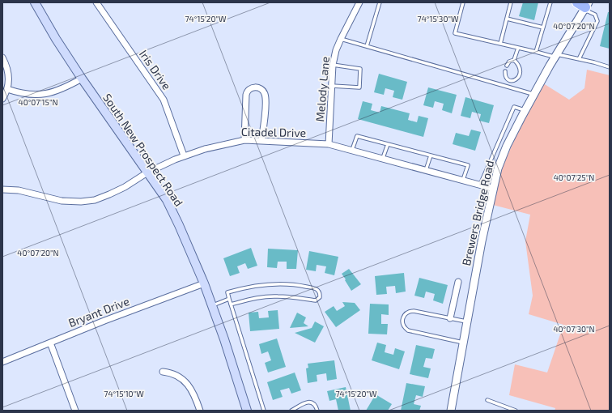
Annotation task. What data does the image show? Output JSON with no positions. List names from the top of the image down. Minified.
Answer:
{"streets":{"main road":["South New Prospect Road"],"street":["Iris Drive","Melody Lane","Citadel Drive","Brewers Bridge Road","Bryant Drive"]},"crossings":[["Iris Drive","Citadel Drive"],["Melody Lane","Citadel Drive"],["Citadel Drive","South New Prospect Road"],["Citadel Drive","Brewers Bridge Road"],["South New Prospect Road","Bryant Drive"]],"coordinates":["74°15'20\"W","74°15'30\"W","40°07'20\"N","40°07'15\"N","40°07'25\"N","40°07'30\"N","74°15'10\"W"]}
